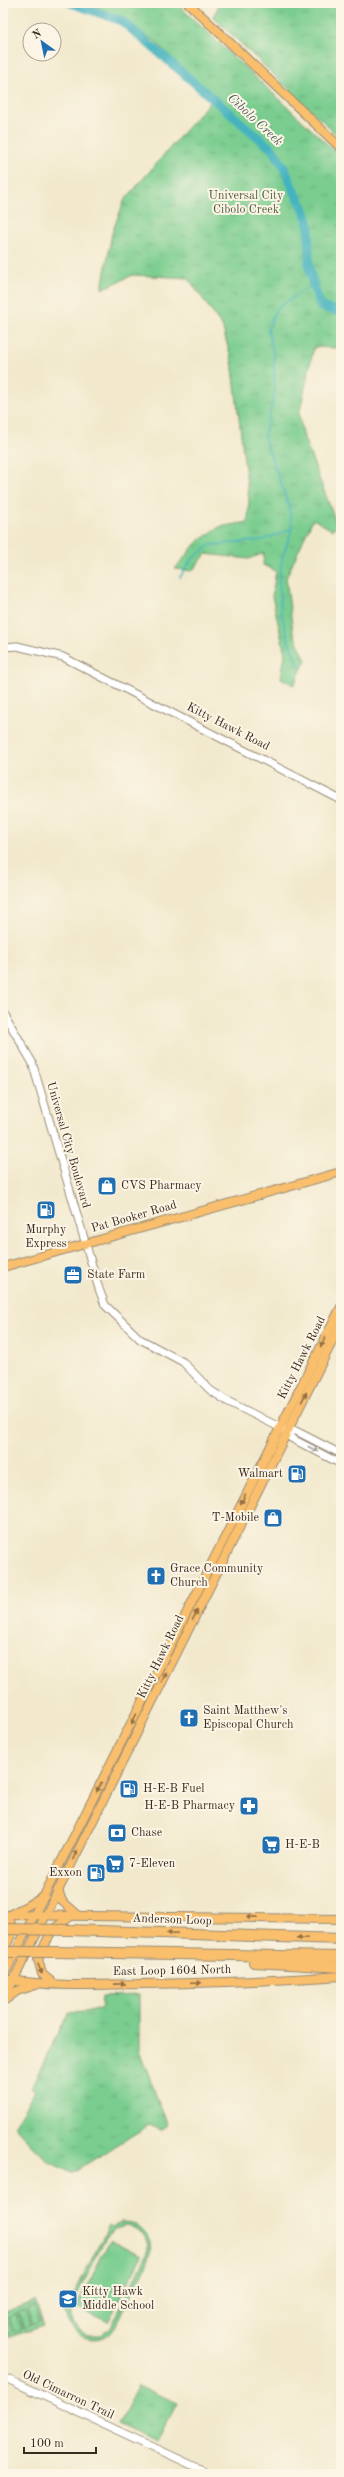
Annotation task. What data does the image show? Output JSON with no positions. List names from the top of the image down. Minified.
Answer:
{"streets":{"highway":["Anderson Loop"],"main road":["Kitty Hawk Road","Pat Booker Road","East Loop 1604 North"],"street":["Universal City Boulevard","Old Cimarron Trail"]},"crossings":[["Kitty Hawk Road","Universal City Boulevard"],["Kitty Hawk Road","East Loop 1604 North"],["Universal City Boulevard","Pat Booker Road"]],"water":["Cibolo Creek"],"parks":["Universal City Cibolo Creek"],"places":{"shop":["CVS Pharmacy","T-Mobile"],"fuel station":["Murphy Express","Walmart","H-E-B Fuel","Exxon"],"office":["State Farm"],"church":["Grace Community Church","Saint Matthew's Episcopal Church"],"pharmacy":["H-E-B Pharmacy"],"bank":["Chase"],"supermarket":["H-E-B","7-Eleven"],"school or university":["Kitty Hawk Middle School"]},"scale_bar":"100 m","north":"top left"}
